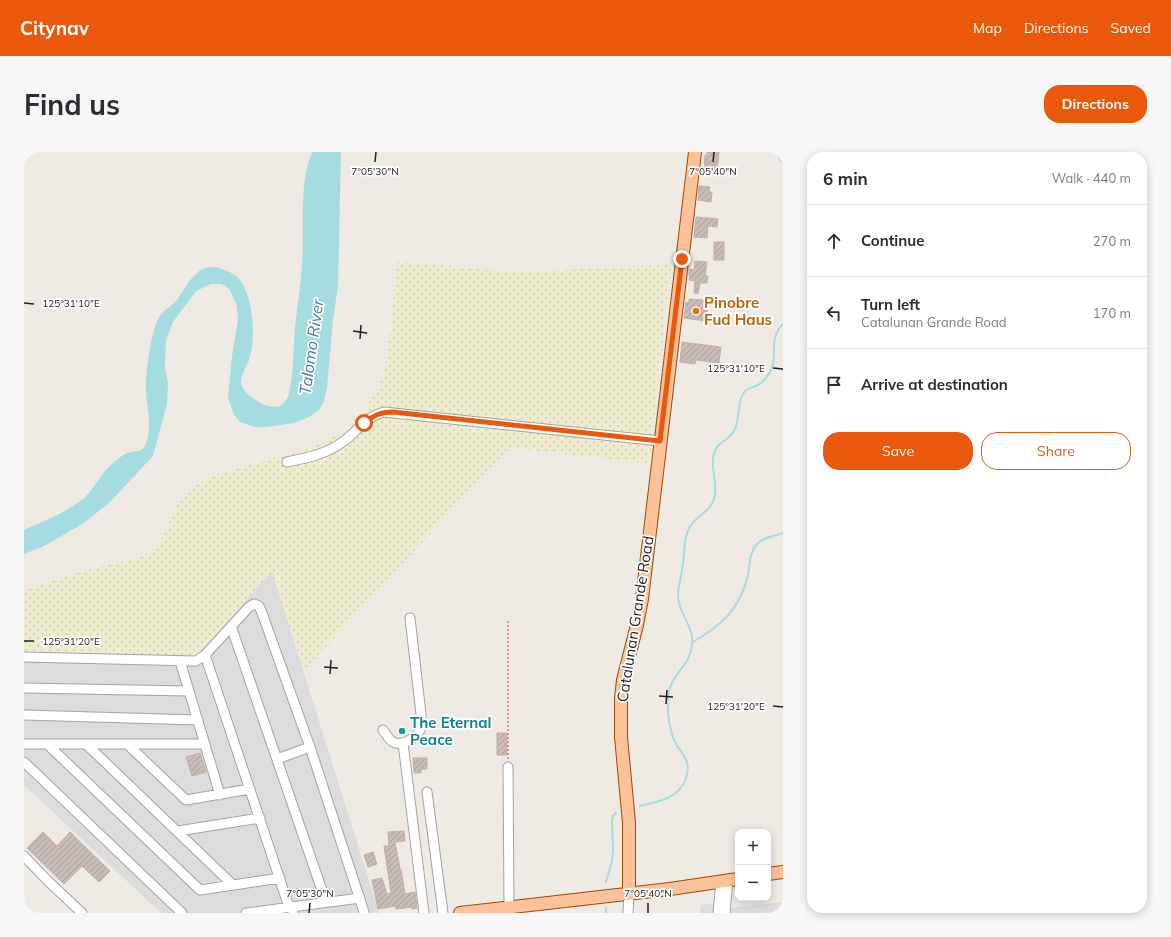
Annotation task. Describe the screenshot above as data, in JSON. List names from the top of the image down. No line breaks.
{"streets":{"main road":["Catalunan Grande Road"]},"water":["Talomo River"],"places":["Pinobre Fud Haus","The Eternal Peace"],"page":{"header":"Citynav","nav":["Map","Directions","Saved"],"buttons":["Directions",["Save","Share"]],"title":"Find us","heading":["6 min","Walk · 440 m"],"list":[["Continue","270 m"],["Turn left","Catalunan Grande Road","170 m"],"Arrive at destination"],"map_buttons":["+","−"]},"coordinates":["7°05'30\"N","7°05'40\"N","125°31'10\"E","125°31'20\"E"]}
